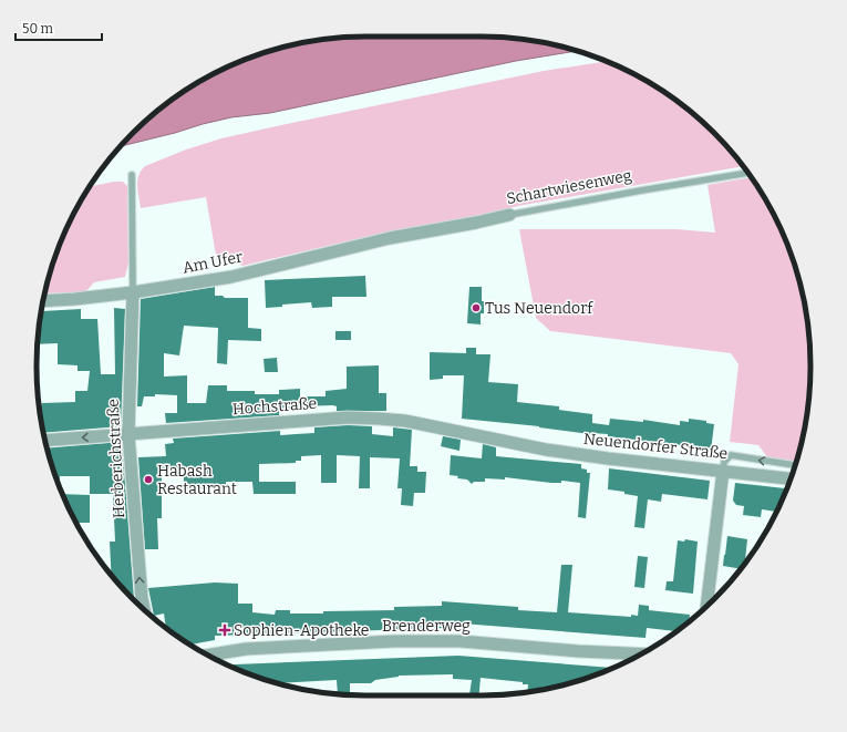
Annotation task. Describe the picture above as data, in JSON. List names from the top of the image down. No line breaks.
{"streets":{"street":["Schartwiesenweg","Am Ufer","Hochstraße","Neuendorfer Straße","Herberichstraße","Brenderweg"]},"crossings":[["Schartwiesenweg","Am Ufer"],["Am Ufer","Herberichstraße"],["Hochstraße","Neuendorfer Straße"],["Hochstraße","Herberichstraße"]],"one_way":["Herberichstraße"],"places":{"other":["Tus Neuendorf","Habash Restaurant"],"health":["Sophien-Apotheke"]},"scale_bar":"50 m"}
